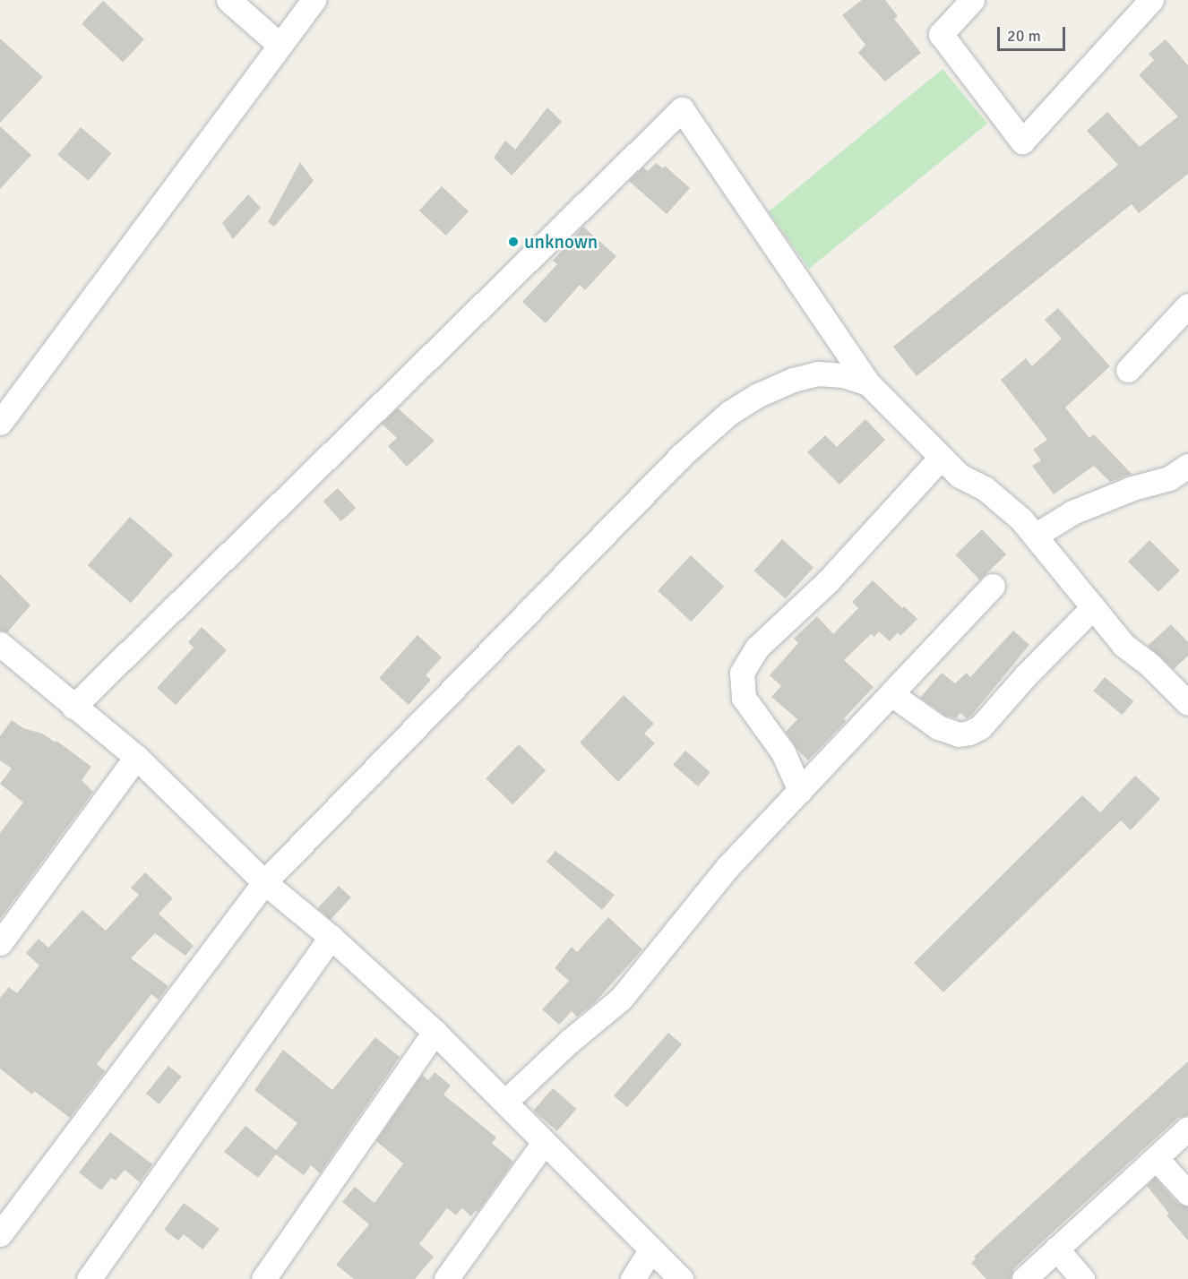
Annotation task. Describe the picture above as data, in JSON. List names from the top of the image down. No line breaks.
{"places":["unknown"],"scale_bar":"20 m"}
